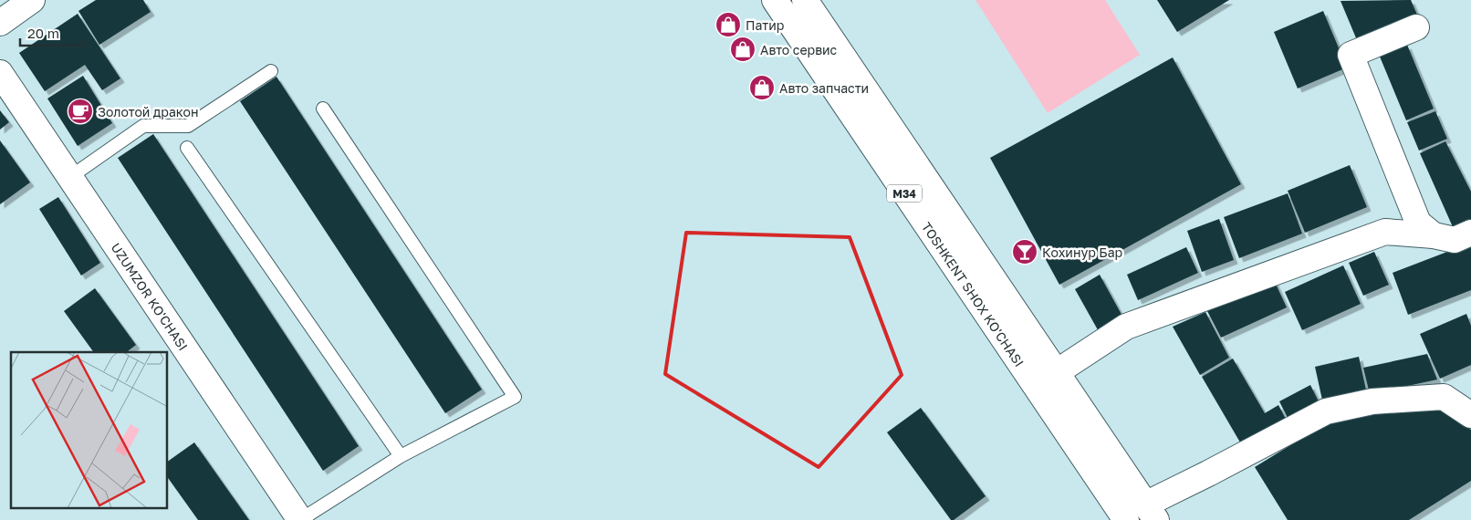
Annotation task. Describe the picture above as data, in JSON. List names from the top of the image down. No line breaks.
{"streets":{"street":["M34","TOSHKENT SHOX KO'CHASI","UZUMZOR KO'CHASI"]},"places":{"shop":["Патир","Авто сервис","Авто запчасти"],"cafe":["Золотой дракон"],"bar":["Кохинур Бар"]},"scale_bar":"20 m"}
